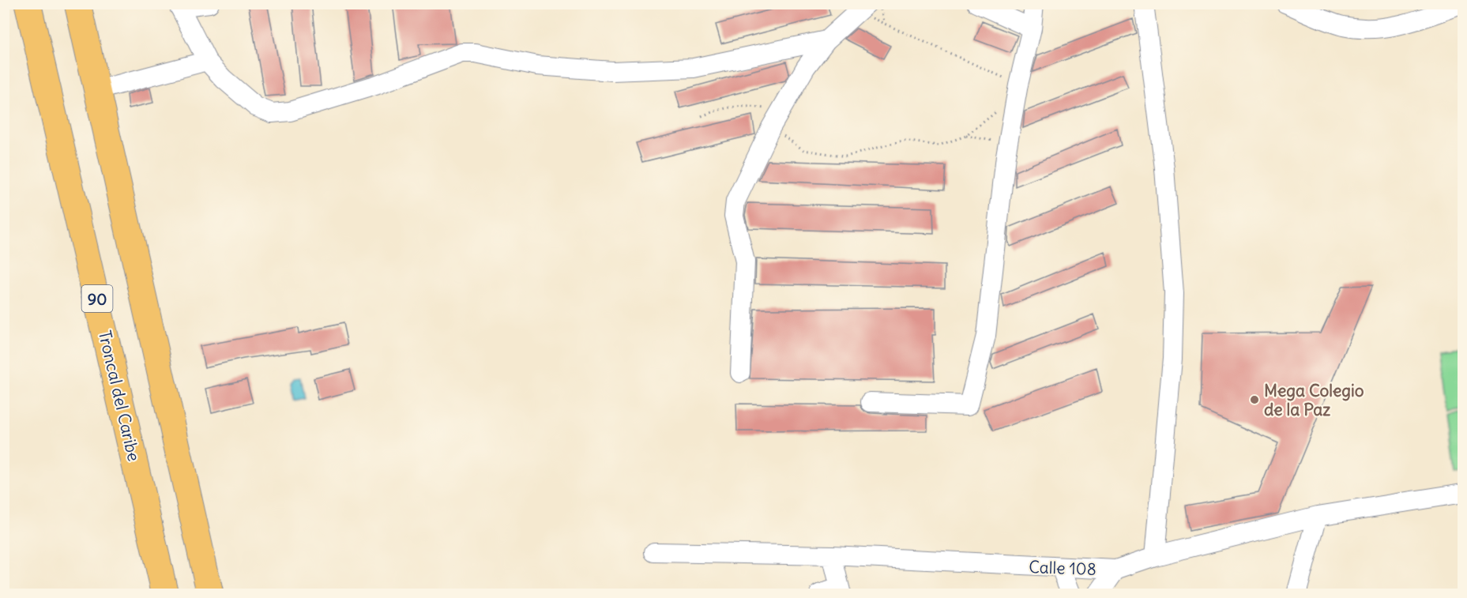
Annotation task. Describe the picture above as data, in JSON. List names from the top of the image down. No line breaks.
{"streets":{"highway":["90","Troncal del Caribe"],"street":["Calle 108"]},"places":["Mega Colegio de la Paz"]}
